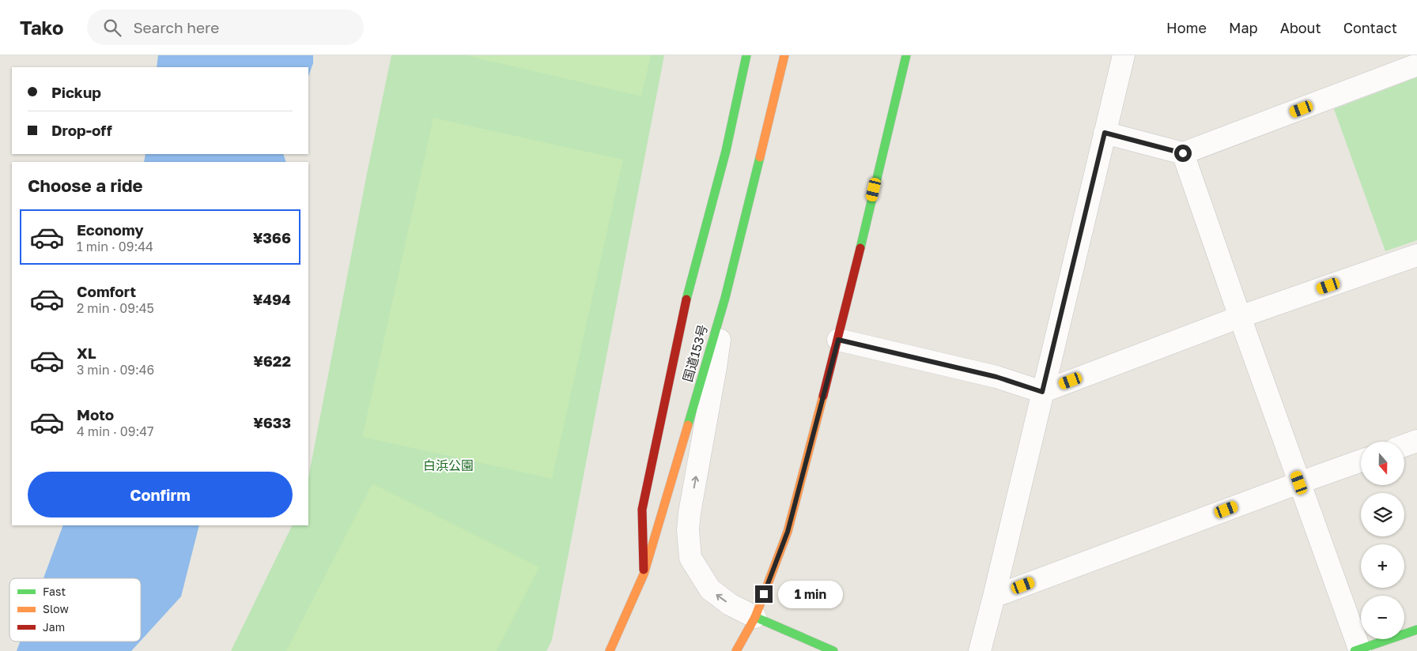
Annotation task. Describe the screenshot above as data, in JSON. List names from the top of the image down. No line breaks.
{"streets":{"main road":["国道153号"]},"parks":["白浜公園"],"legend":["Fast","Slow","Jam"],"north":"bottom","page":{"header":"Tako","search":"Search here","nav":["Home","Map","About","Contact"],"banner":["Pickup","Drop-off"],"heading":"Choose a ride","list":[{"name":"Economy","note":"1 min · 09:44","value":"¥366"},{"name":"Comfort","note":"2 min · 09:45","value":"¥494"},{"name":"XL","note":"3 min · 09:46","value":"¥622"},{"name":"Moto","note":"4 min · 09:47","value":"¥633"}],"map_buttons":["+","−"],"buttons":"Confirm","bubble":"1 min"}}
